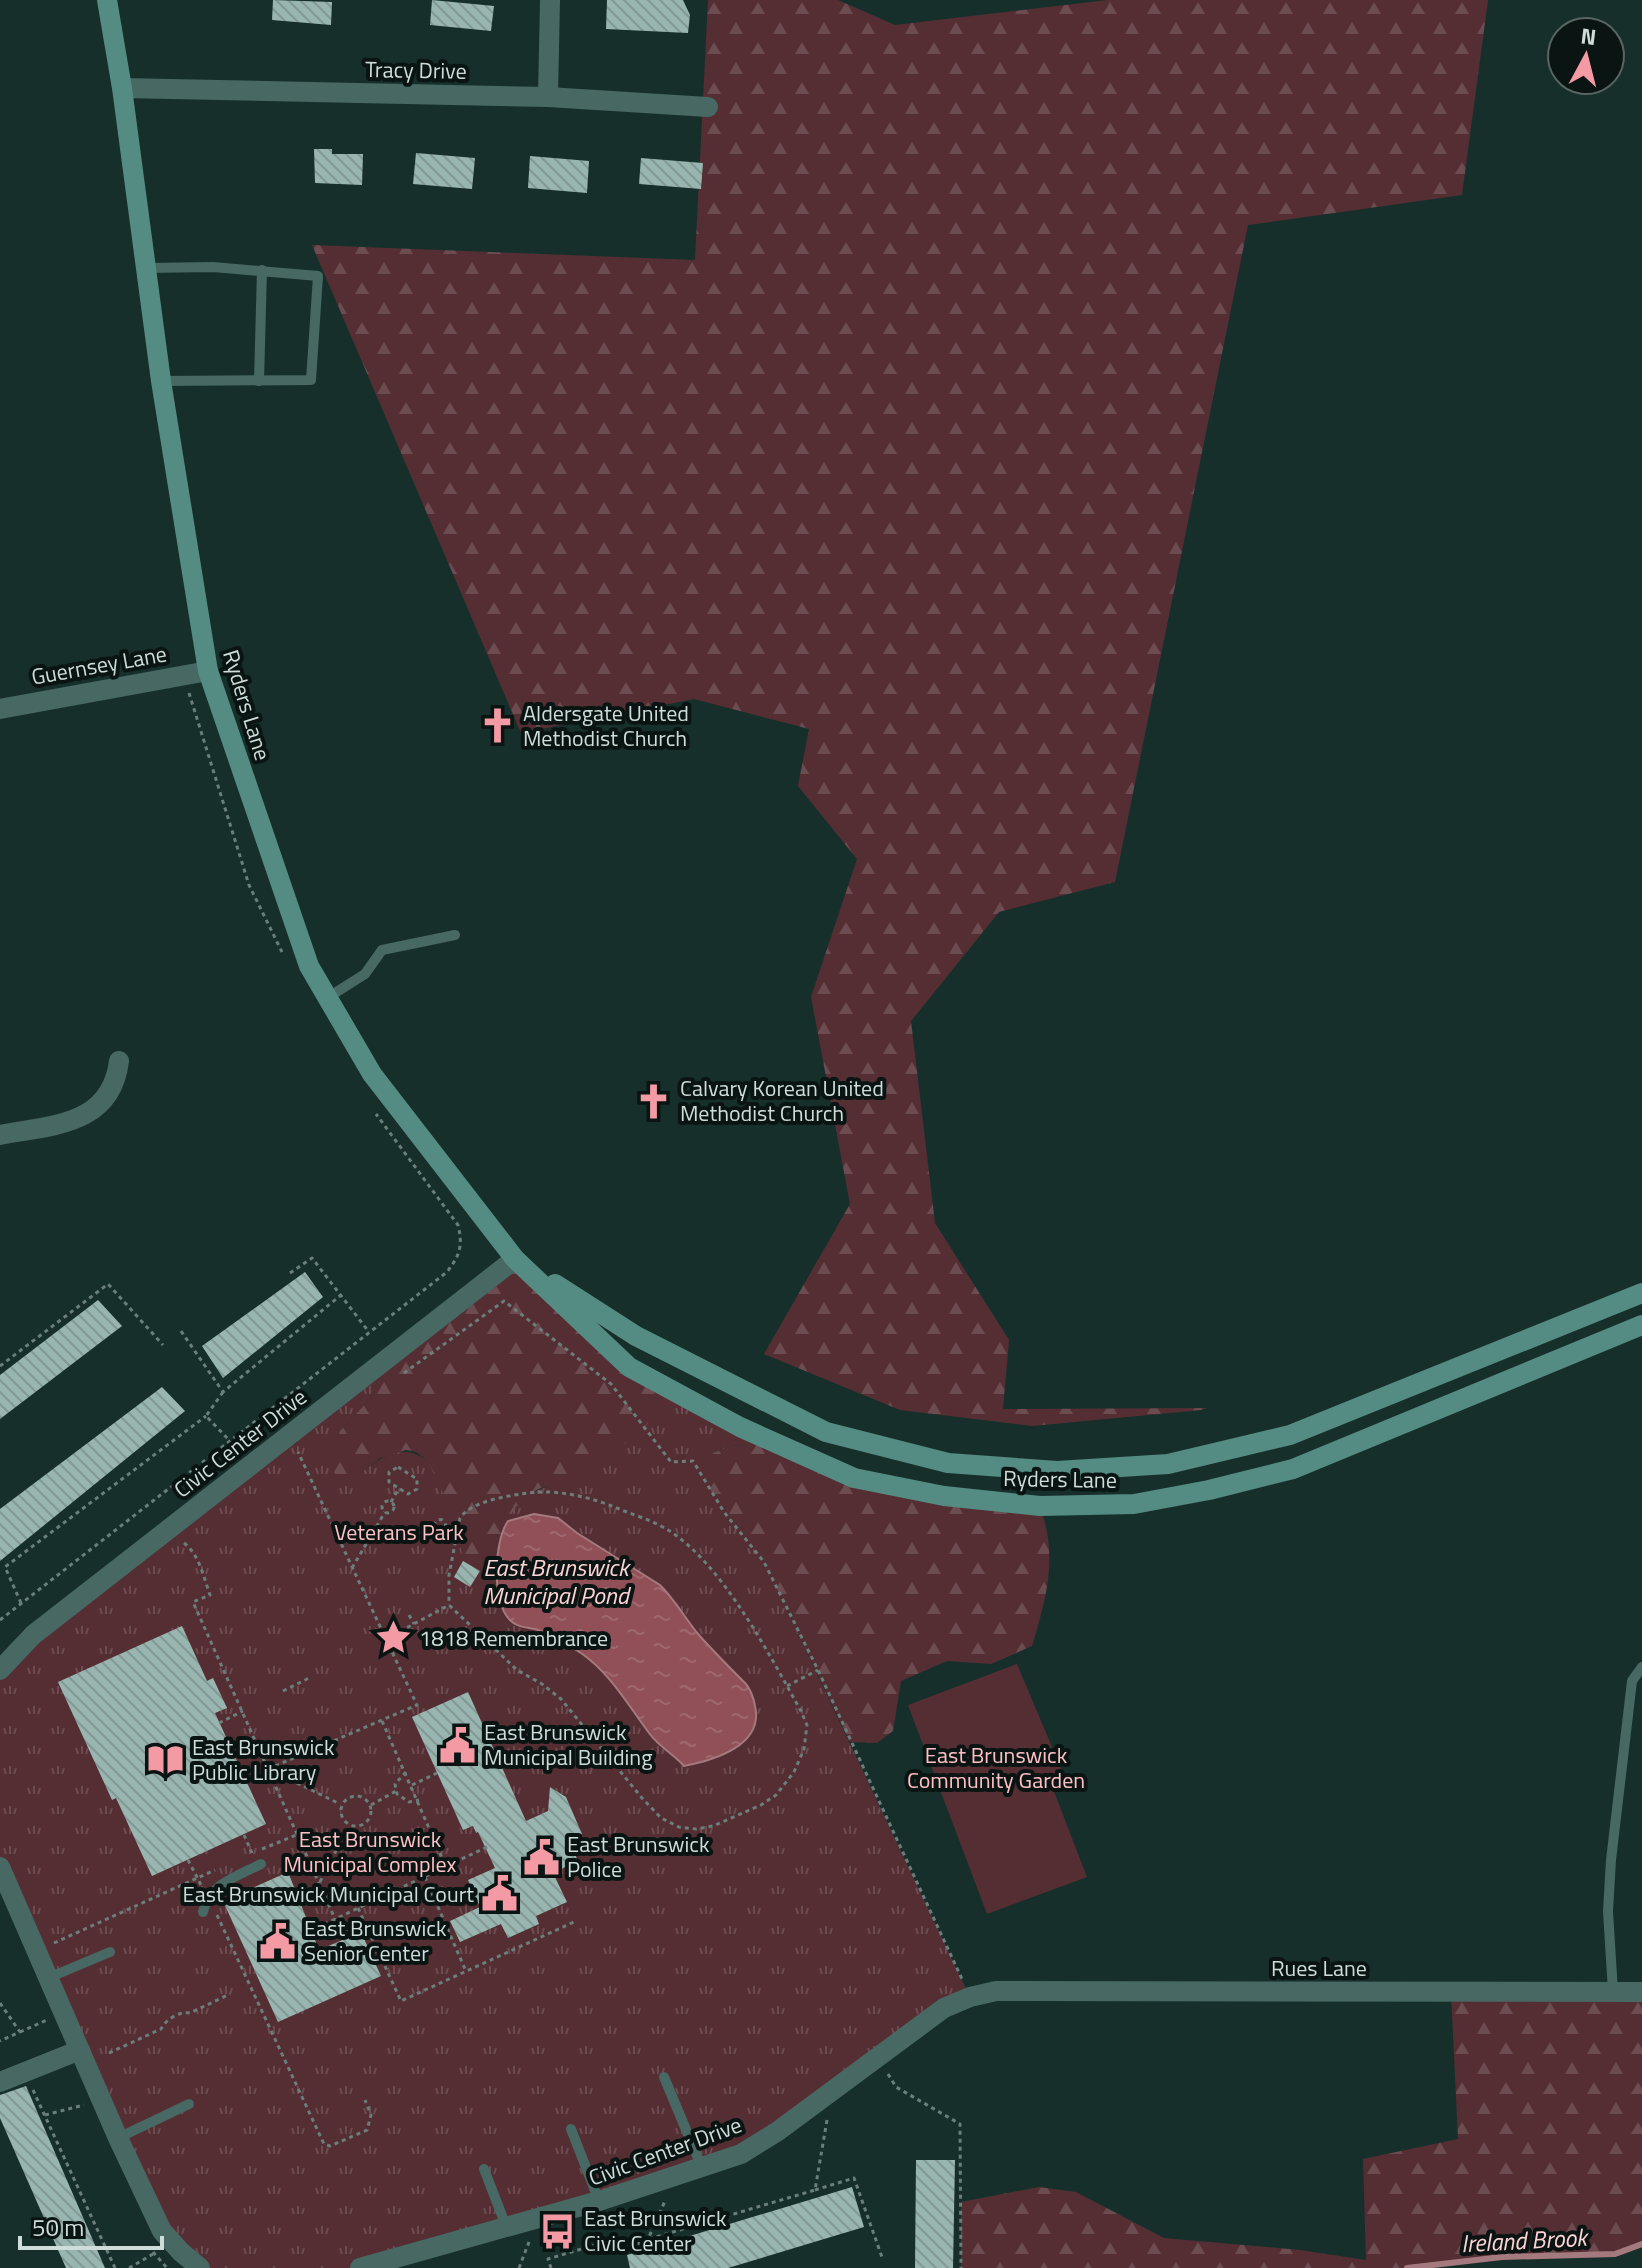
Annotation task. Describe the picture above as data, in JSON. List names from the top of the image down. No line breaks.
{"streets":{"main road":["Ryders Lane"],"street":["Tracy Drive","Guernsey Lane","Civic Center Drive","Rues Lane"]},"crossings":[["Tracy Drive","Ryders Lane"],["Guernsey Lane","Ryders Lane"],["Ryders Lane","Civic Center Drive"],["Civic Center Drive","Rues Lane"]],"water":["East Brunswick Municipal Pond","Ireland Brook"],"parks":["Veterans Park","East Brunswick Community Garden","East Brunswick Municipal Complex"],"places":{"church":["Aldersgate United Methodist Church","Calvary Korean United Methodist Church"],"place":["1818 Remembrance"],"public building":["East Brunswick Municipal Building","East Brunswick Police","East Brunswick Municipal Court","East Brunswick Senior Center"],"library":["East Brunswick Public Library"],"bus stop":["East Brunswick Civic Center"]},"scale_bar":"50 m","north":"top"}
